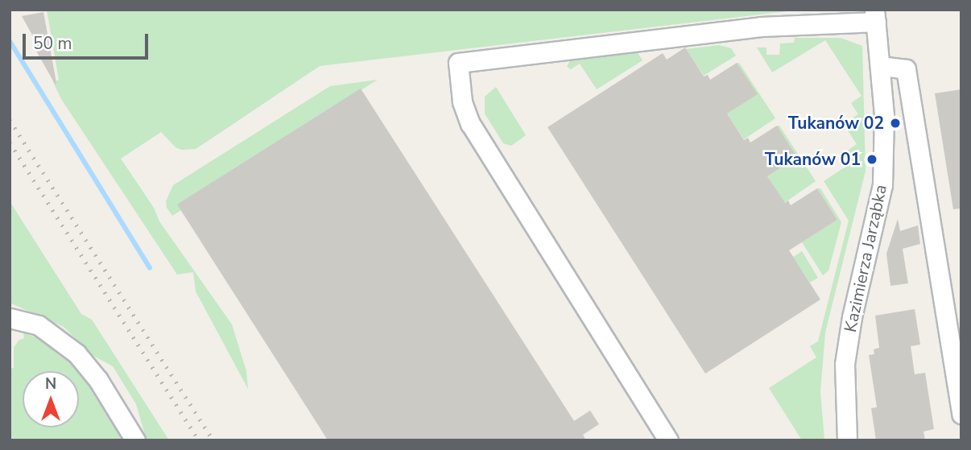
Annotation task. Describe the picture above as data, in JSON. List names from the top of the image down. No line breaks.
{"streets":{"street":["Kazimierza Jarząbka"]},"places":["Tukanów 02","Tukanów 01"],"scale_bar":"50 m","north":"top"}
